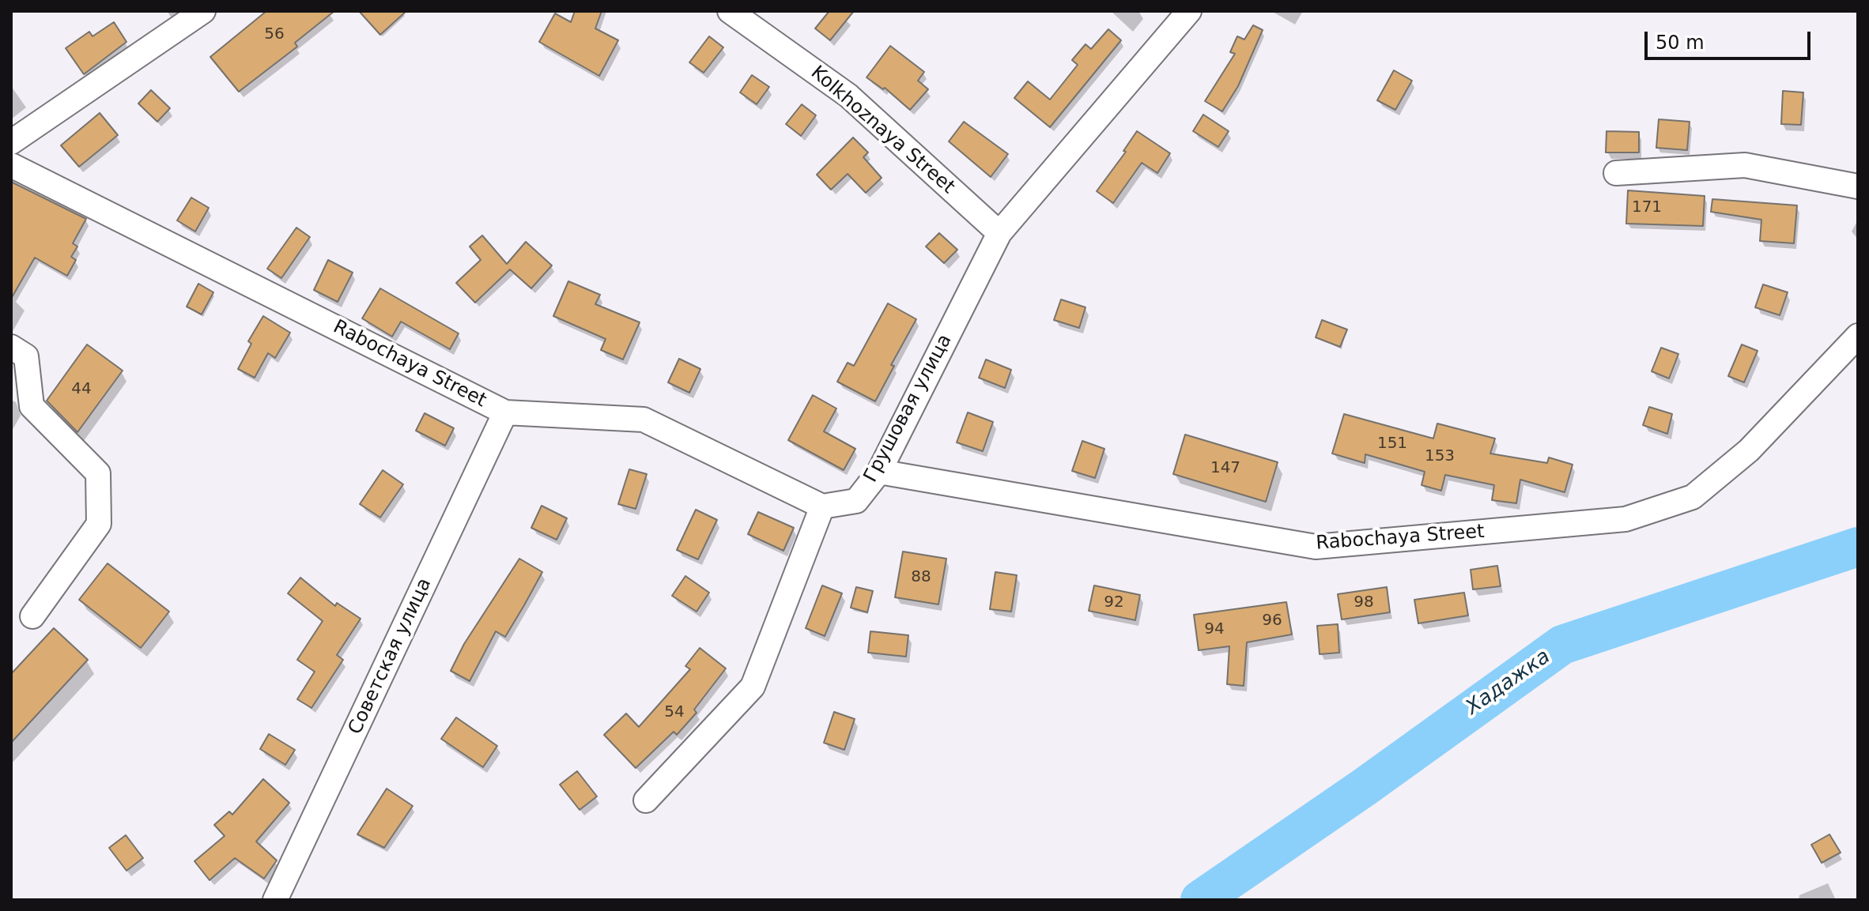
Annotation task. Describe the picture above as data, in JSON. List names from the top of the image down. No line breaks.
{"streets":{"street":["Kolkhoznaya Street","Rabochaya Street","Грушовая улица","Советская улица"]},"crossings":[["Kolkhoznaya Street","Грушовая улица"],["Rabochaya Street","Грушовая улица"],["Rabochaya Street","Советская улица"]],"water":["Хадажка"],"house_numbers":["56","171","44","151","153","147","88","92","98","96","94","54"],"scale_bar":"50 m"}
